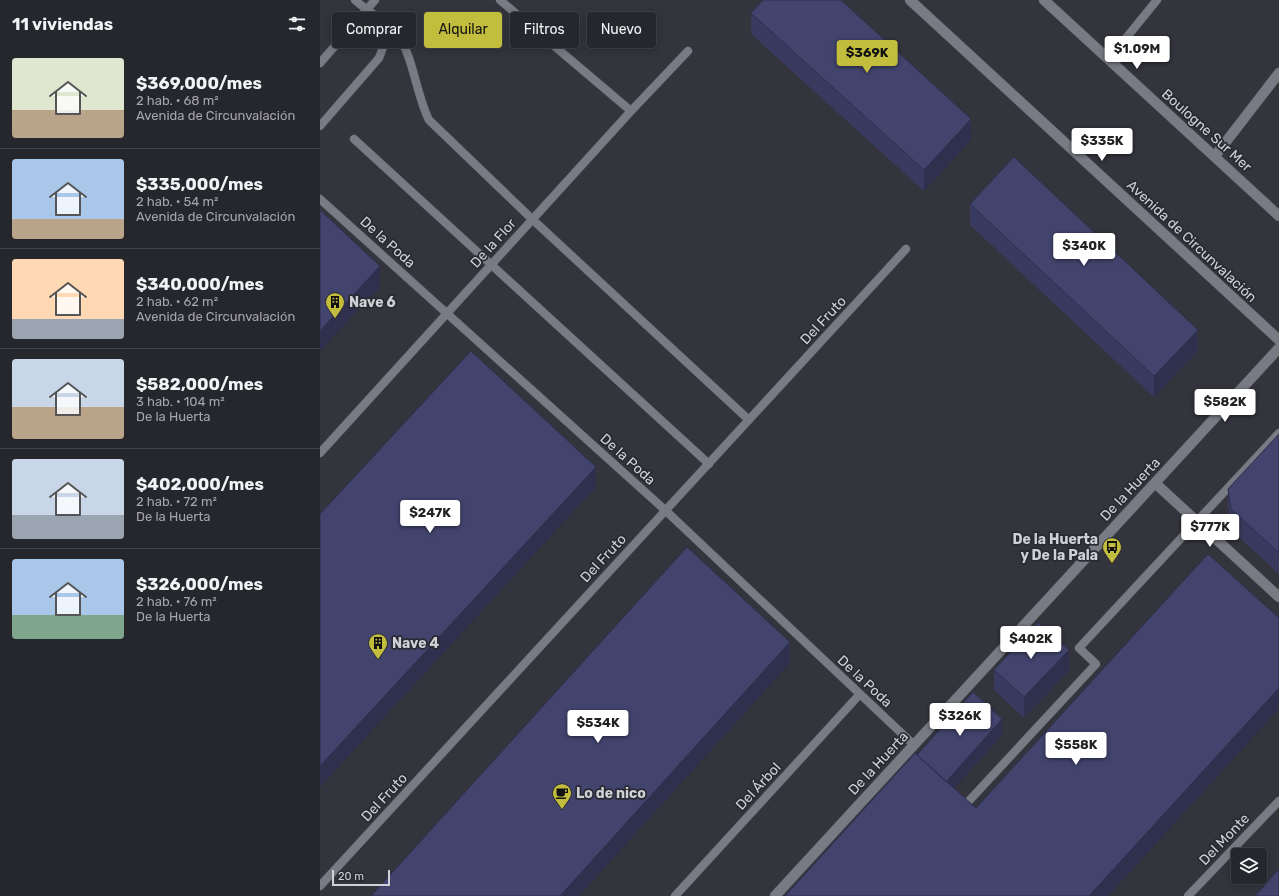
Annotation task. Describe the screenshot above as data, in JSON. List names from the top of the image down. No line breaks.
{"streets":{"street":["Boulogne Sur Mer","Avenida de Circunvalación","De la Huerta"],"lane":["De la Poda","De la Flor","Del Fruto","Del Árbol","Del Monte"]},"crossings":[["De la Poda","De la Flor"],["De la Poda","Del Fruto"],["De la Poda","De la Huerta"],["De la Poda","Del Árbol"]],"places":{"building":["Nave 6","Nave 4"],"bus stop":["De la Huerta y De la Pala"],"cafe":["Lo de nico"]},"scale_bar":"20 m","page":{"heading":"11 viviendas","chip":["Comprar","Alquilar","Filtros","Nuevo"],"price":["$1.09M","$369K","$335K","$340K","$582K","$247K","$777K","$402K","$326K","$534K","$558K"],"list":[{"name":"$369,000/mes","note":"2 hab. · 68 m² · Avenida de Circunvalación"},{"name":"$335,000/mes","note":"2 hab. · 54 m² · Avenida de Circunvalación"},{"name":"$340,000/mes","note":"2 hab. · 62 m² · Avenida de Circunvalación"},{"name":"$582,000/mes","note":"3 hab. · 104 m² · De la Huerta"},{"name":"$402,000/mes","note":"2 hab. · 72 m² · De la Huerta"},{"name":"$326,000/mes","note":"2 hab. · 76 m² · De la Huerta"}],"scale":"20 m"}}
